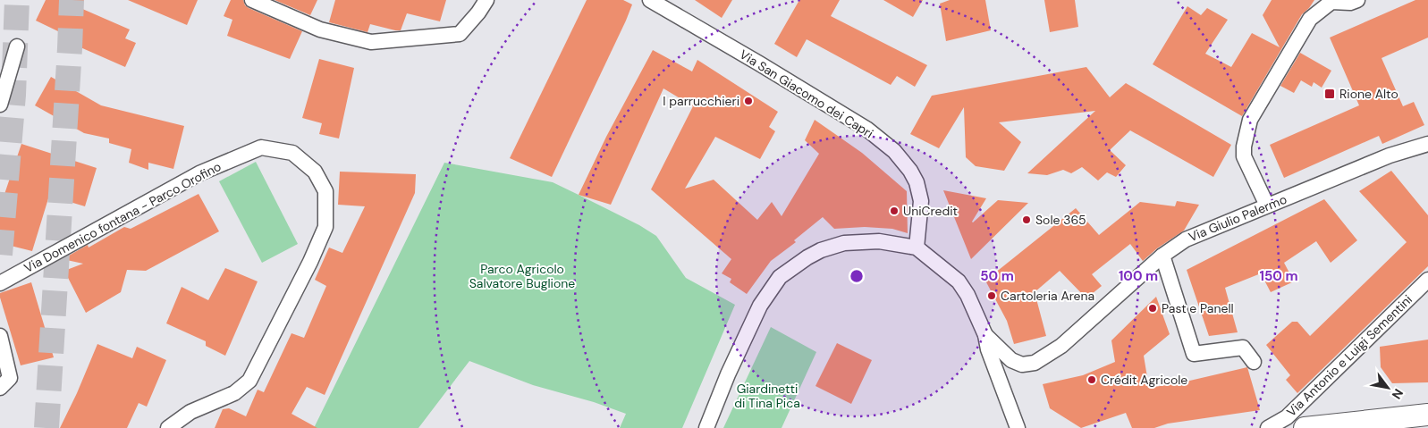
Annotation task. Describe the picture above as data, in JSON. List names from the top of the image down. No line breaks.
{"streets":{"street":["Via San Giacomo dei Capri","Via Domenico fontana - Parco Orofino","Via Giulio Palermo","Via Antonio e Luigi Sementini"]},"parks":["Parco Agricolo Salvatore Buglione","Giardinetti di Tina Pica"],"places":{"transit":["Rione Alto"],"other":["I parrucchieri","UniCredit","Sole 365","Cartoleria Arena","Past e Panell","Crédit Agricole"]},"north":"bottom right","rings":["50 m","100 m","150 m"]}
